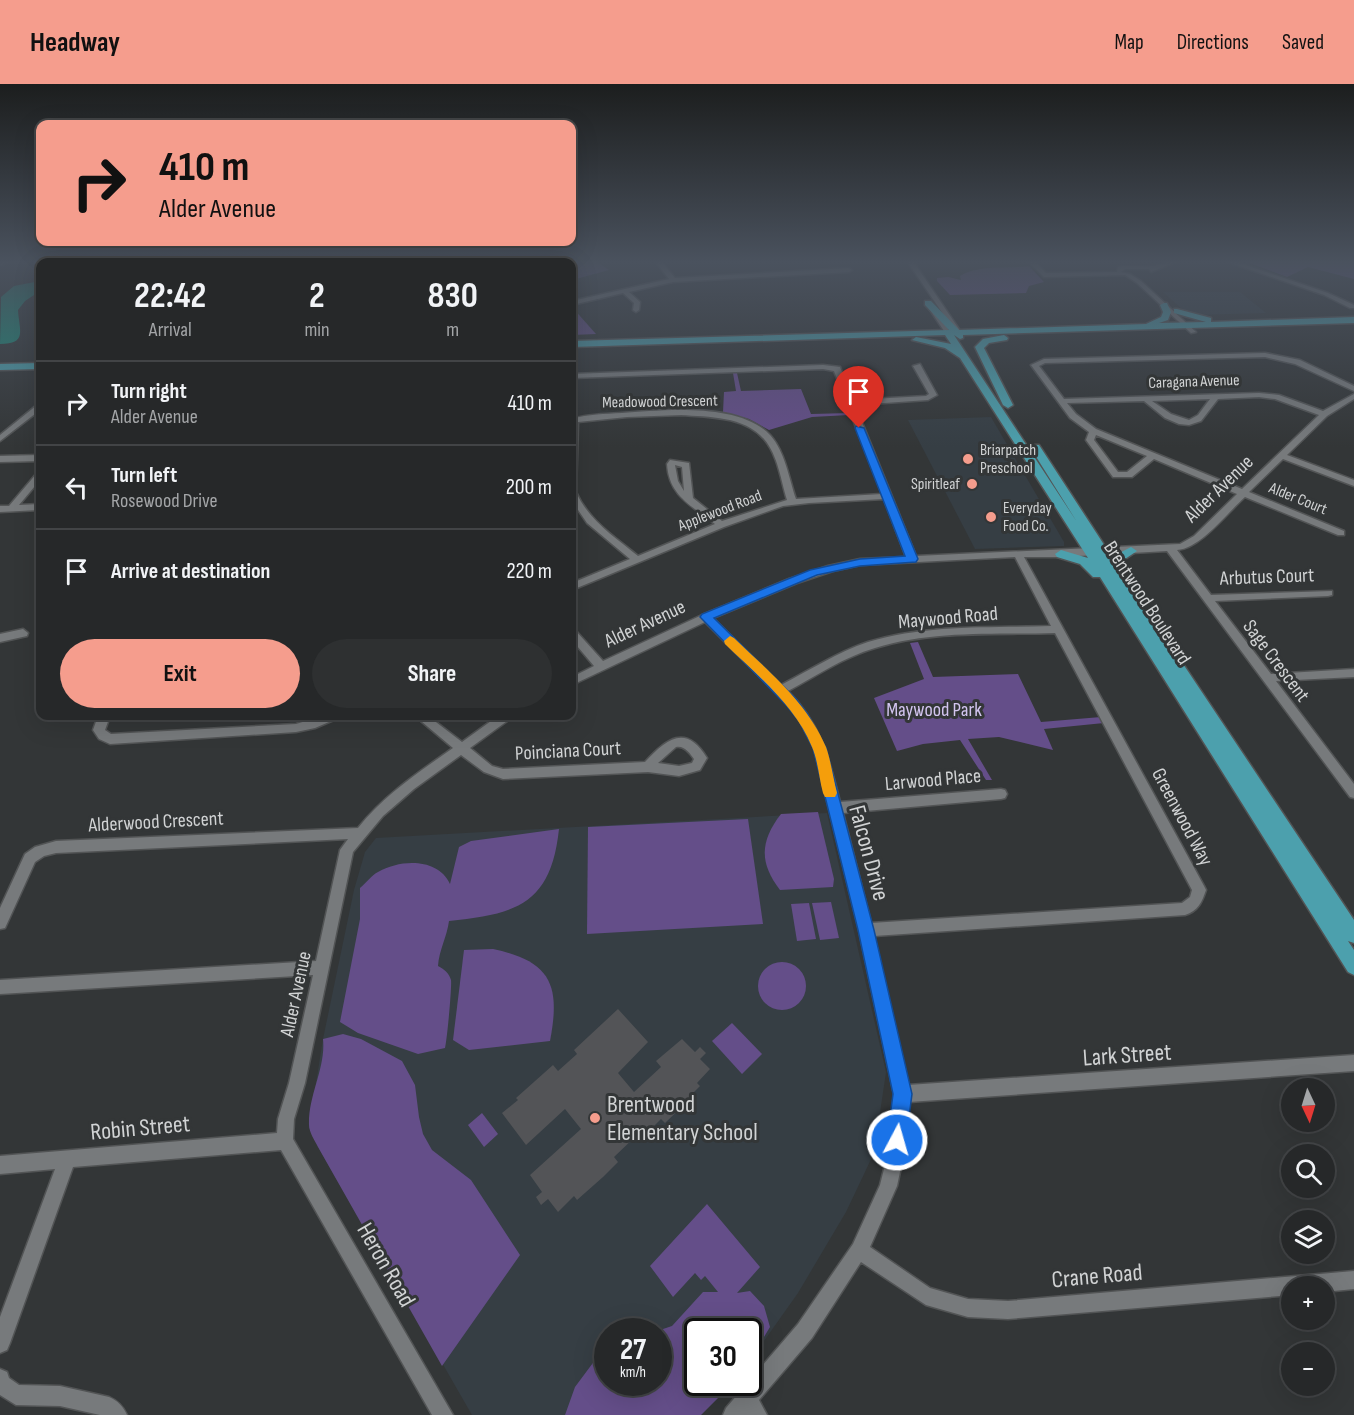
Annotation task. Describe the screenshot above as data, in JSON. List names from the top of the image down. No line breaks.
{"streets":{"main road":["Brentwood Boulevard"],"street":["Caragana Avenue","Meadowood Crescent","Alder Avenue","Alder Court","Applewood Road","Arbutus Court","Maywood Road","Sage Crescent","Poinciana Court","Larwood Place","Greenwood Way","Alderwood Crescent","Falcon Drive","Lark Street","Robin Street","Heron Road","Crane Road"]},"crossings":[["Caragana Avenue","Alder Avenue"],["Caragana Avenue","Alder Court"],["Meadowood Crescent","Applewood Road"],["Alder Avenue","Alder Court"],["Alder Avenue","Brentwood Boulevard"],["Alder Avenue","Sage Crescent"],["Alder Avenue","Poinciana Court"],["Alder Avenue","Greenwood Way"],["Alder Avenue","Alderwood Crescent"],["Alder Avenue","Falcon Drive"],["Alder Avenue","Robin Street"],["Alder Avenue","Heron Road"],["Arbutus Court","Sage Crescent"],["Maywood Road","Greenwood Way"],["Maywood Road","Falcon Drive"],["Larwood Place","Falcon Drive"],["Greenwood Way","Falcon Drive"],["Falcon Drive","Lark Street"],["Falcon Drive","Crane Road"],["Robin Street","Heron Road"]],"parks":["Maywood Park"],"places":["Briarpatch Preschool","Spiritleaf","Everyday Food Co.","Brentwood Elementary School"],"north":"bottom","page":{"header":"Headway","nav":["Map","Directions","Saved"],"turn":["410 m","Alder Avenue"],"eta":["22:42","Arrival","2","min","830","m"],"list":[{"name":"Turn right","note":"Alder Avenue","value":"410 m"},{"name":"Turn left","note":"Rosewood Drive","value":"200 m"},{"name":"Arrive at destination","value":"220 m"}],"buttons":["Exit","Share"],"map_buttons":["+","−"],"speed":"27 km/h","limit":"30"}}
